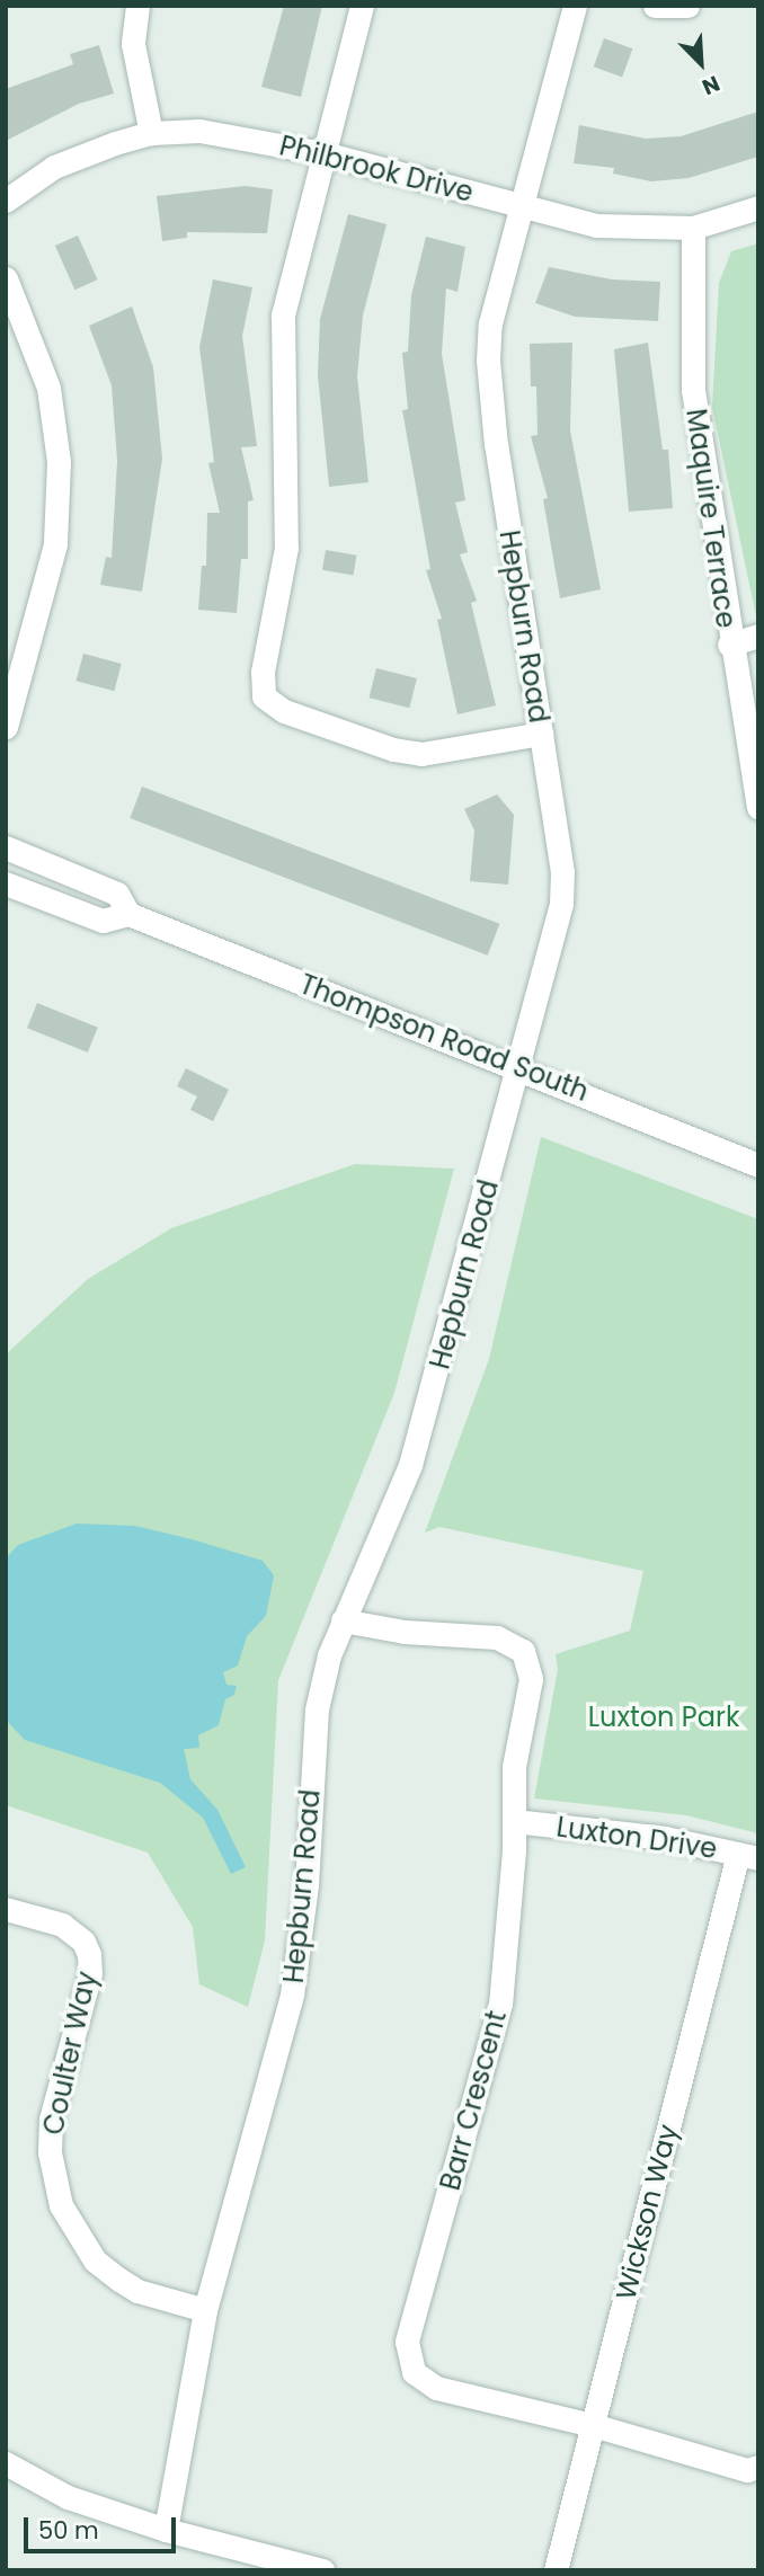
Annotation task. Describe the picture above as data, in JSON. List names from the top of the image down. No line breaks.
{"streets":{"street":["Philbrook Drive","Maquire Terrace","Hepburn Road","Thompson Road South","Luxton Drive","Coulter Way","Barr Crescent","Wickson Way"]},"crossings":[["Philbrook Drive","Maquire Terrace"],["Philbrook Drive","Hepburn Road"],["Hepburn Road","Thompson Road South"],["Hepburn Road","Coulter Way"],["Hepburn Road","Barr Crescent"],["Luxton Drive","Barr Crescent"],["Luxton Drive","Wickson Way"],["Barr Crescent","Wickson Way"]],"parks":["Luxton Park"],"scale_bar":"50 m","north":"bottom right"}
